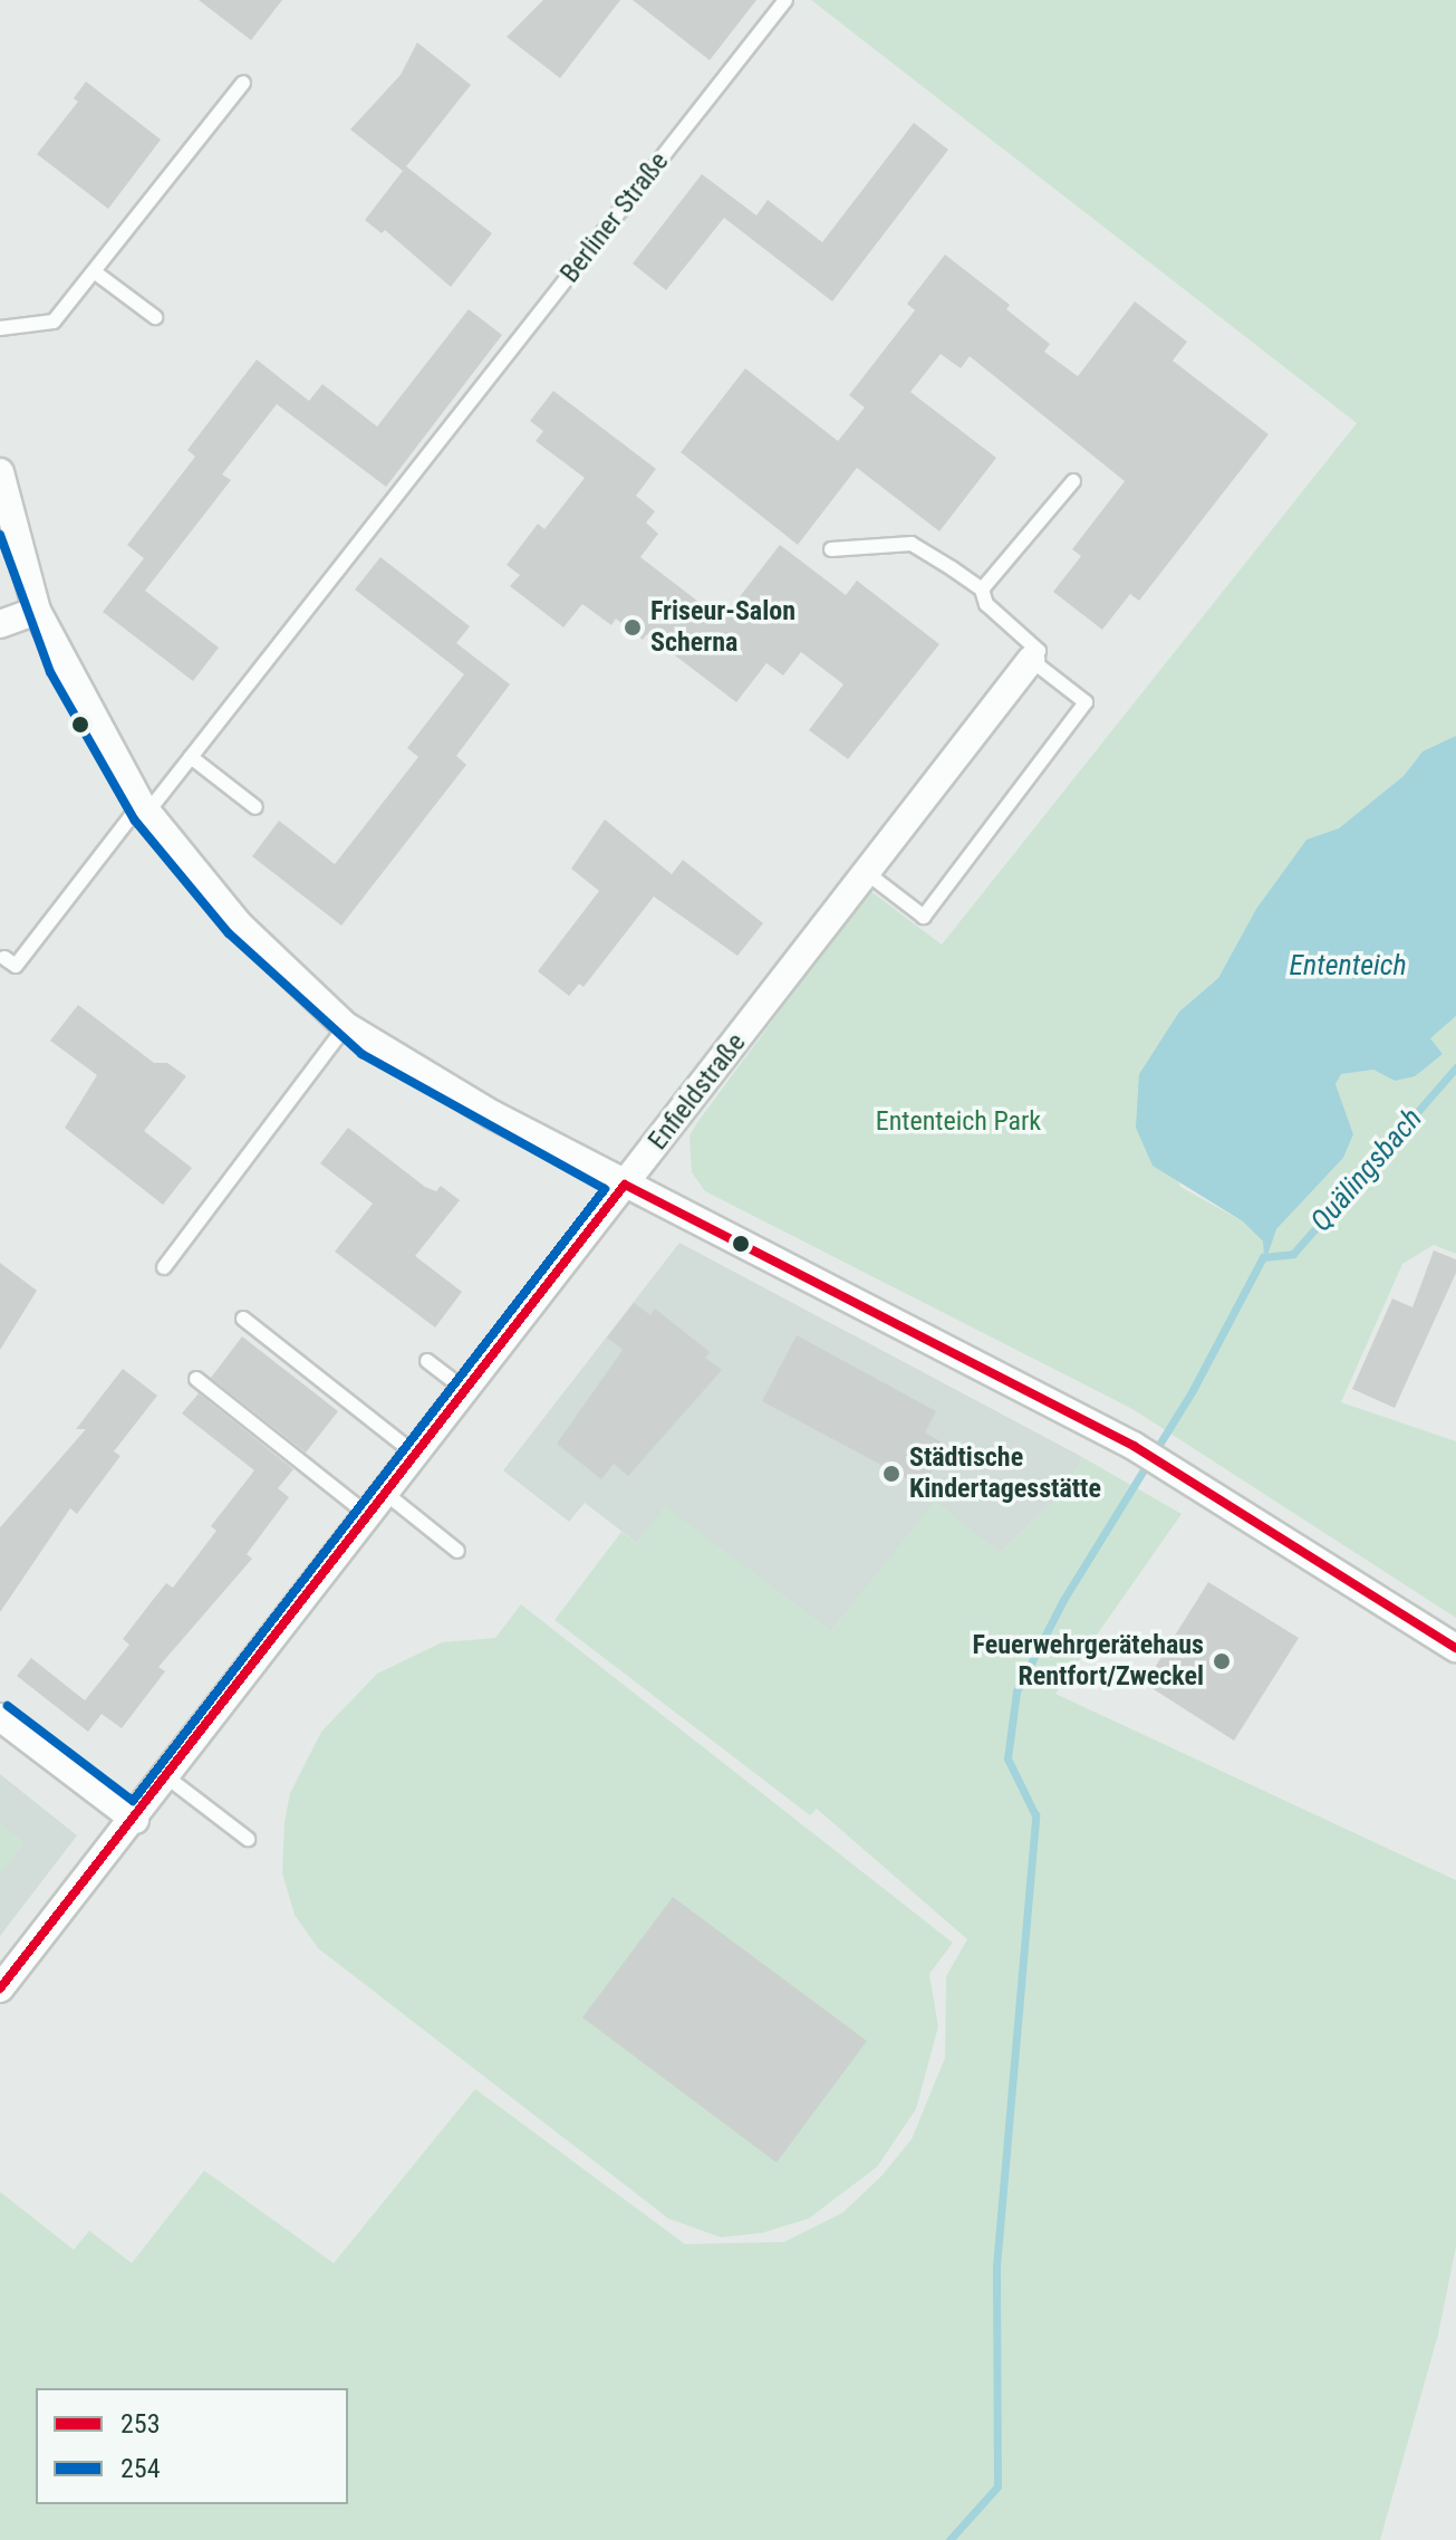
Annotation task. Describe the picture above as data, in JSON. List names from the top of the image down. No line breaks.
{"streets":{"street":["Enfieldstraße"],"lane":["Berliner Straße"]},"water":["Ententeich","Quälingsbach"],"parks":["Ententeich Park"],"places":["Friseur-Salon Scherna","Städtische Kindertagesstätte","Feuerwehrgerätehaus Rentfort/Zweckel"],"lines":["transit line 254","transit line 253"],"legend":["253","254"]}
